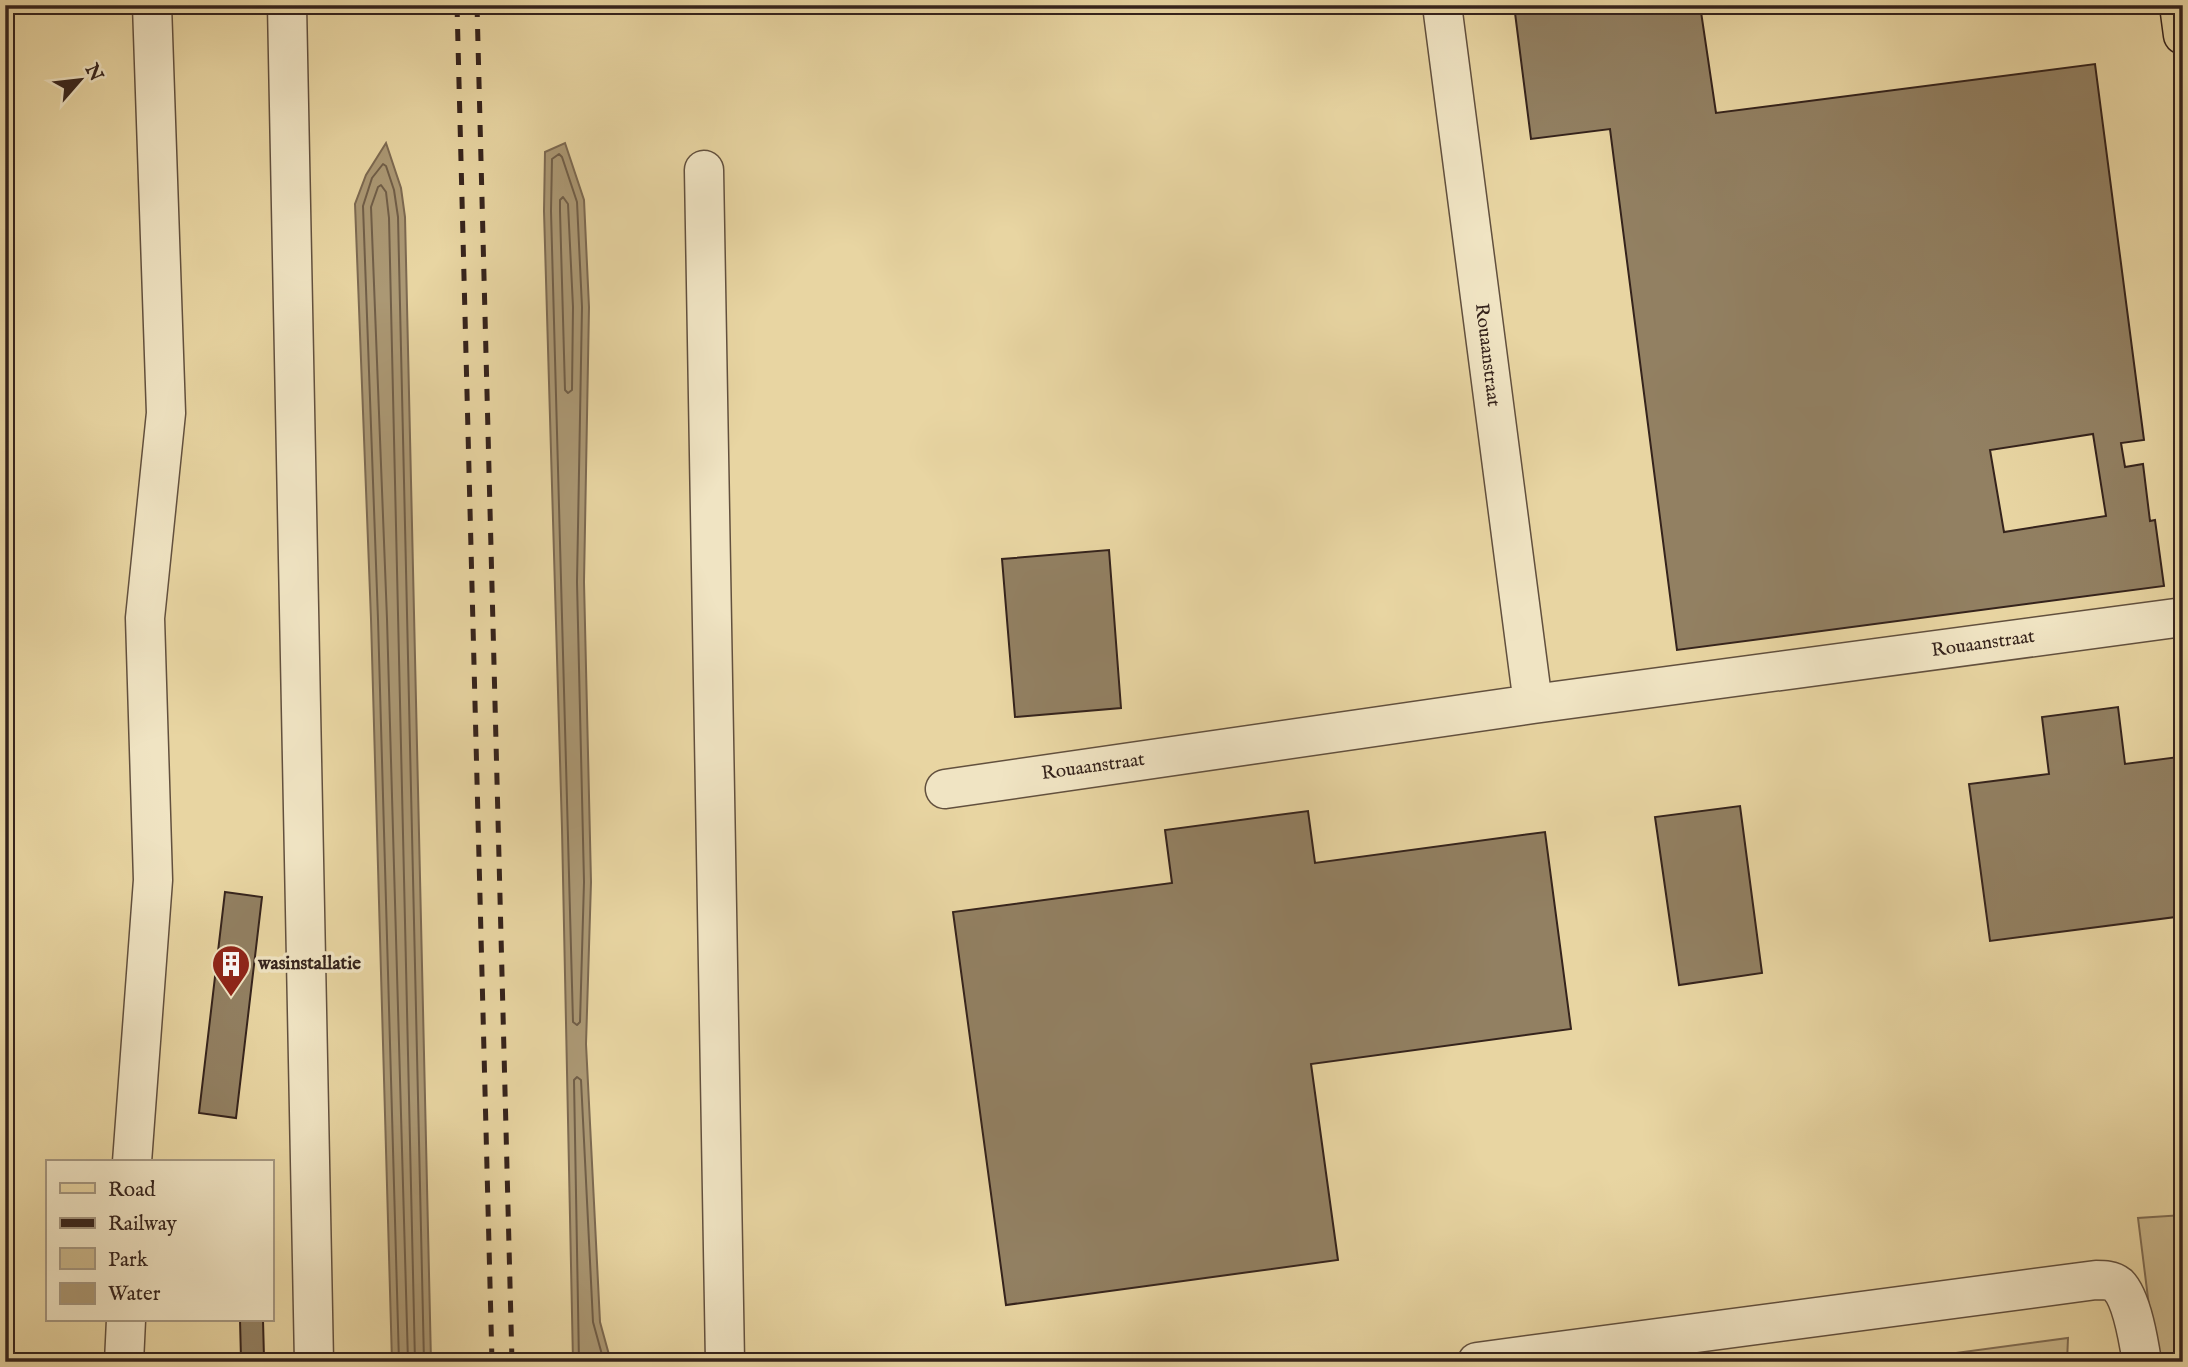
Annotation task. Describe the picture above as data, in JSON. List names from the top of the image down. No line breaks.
{"streets":{"street":["Rouaanstraat"]},"places":{"building":["wasinstallatie"]},"legend":["Road","Railway","Park","Water"],"north":"top right"}
